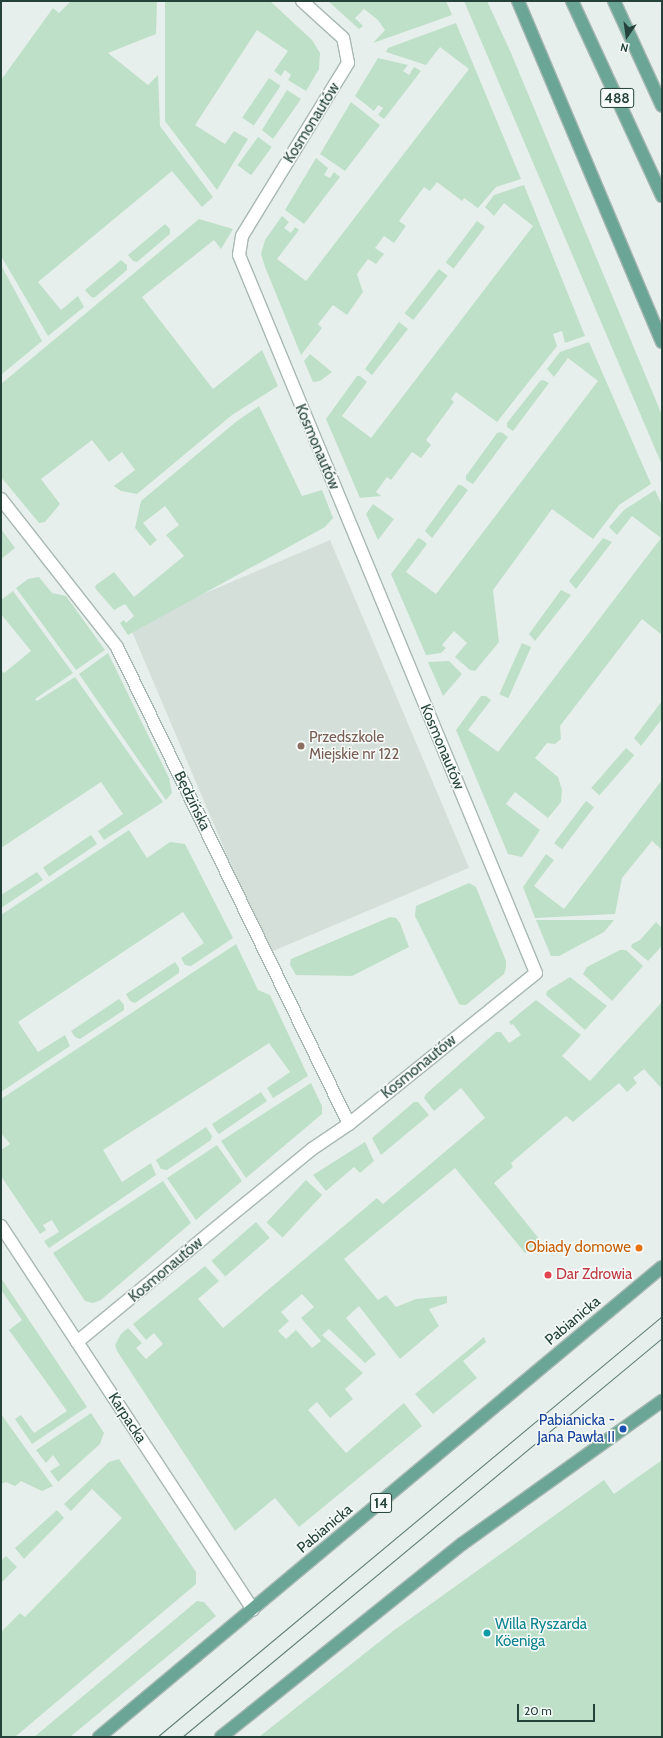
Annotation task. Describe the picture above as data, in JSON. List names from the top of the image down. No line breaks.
{"streets":{"main road":["488","Pabianicka","14"],"street":["Kosmonautów","Będzińska","Karpacka"]},"crossings":[["Kosmonautów","Będzińska"],["Kosmonautów","Karpacka"],["Pabianicka","Karpacka"]],"places":["Przedszkole Miejskie nr 122","Obiady domowe","Dar Zdrowia","Pabianicka - Jana Pawła II","Willa Ryszarda Köeniga"],"scale_bar":"20 m","north":"bottom"}
